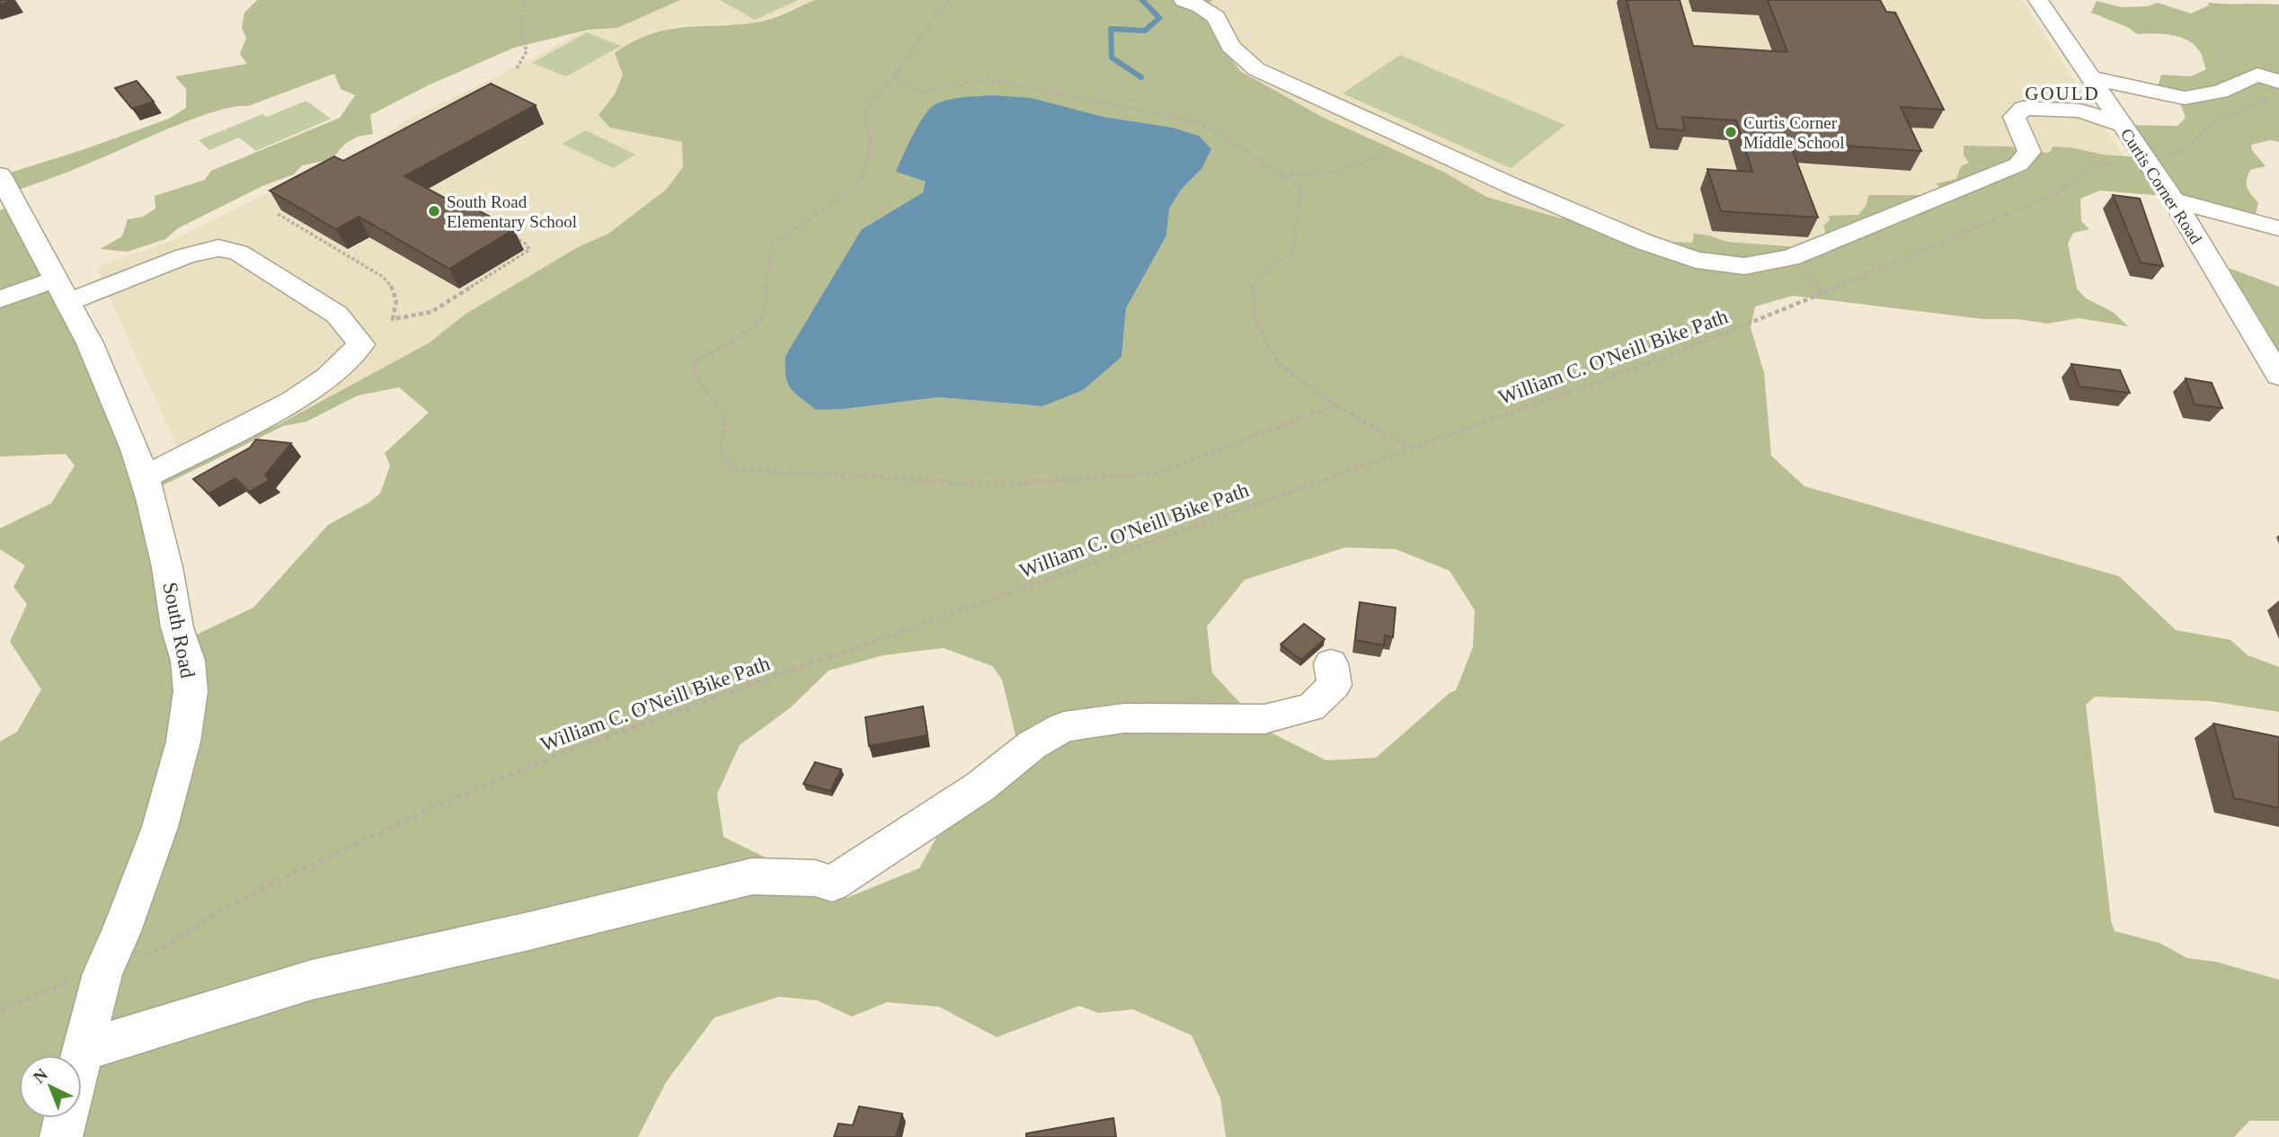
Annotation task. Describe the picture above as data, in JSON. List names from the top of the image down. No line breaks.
{"streets":{"street":["Curtis Corner Road","South Road"],"path":["William C. O'Neill Bike Path"]},"crossings":[["Curtis Corner Road","William C. O'Neill Bike Path"],["William C. O'Neill Bike Path","South Road"]],"districts":["GOULD"],"places":["Curtis Corner Middle School","South Road Elementary School"],"north":"top left"}
